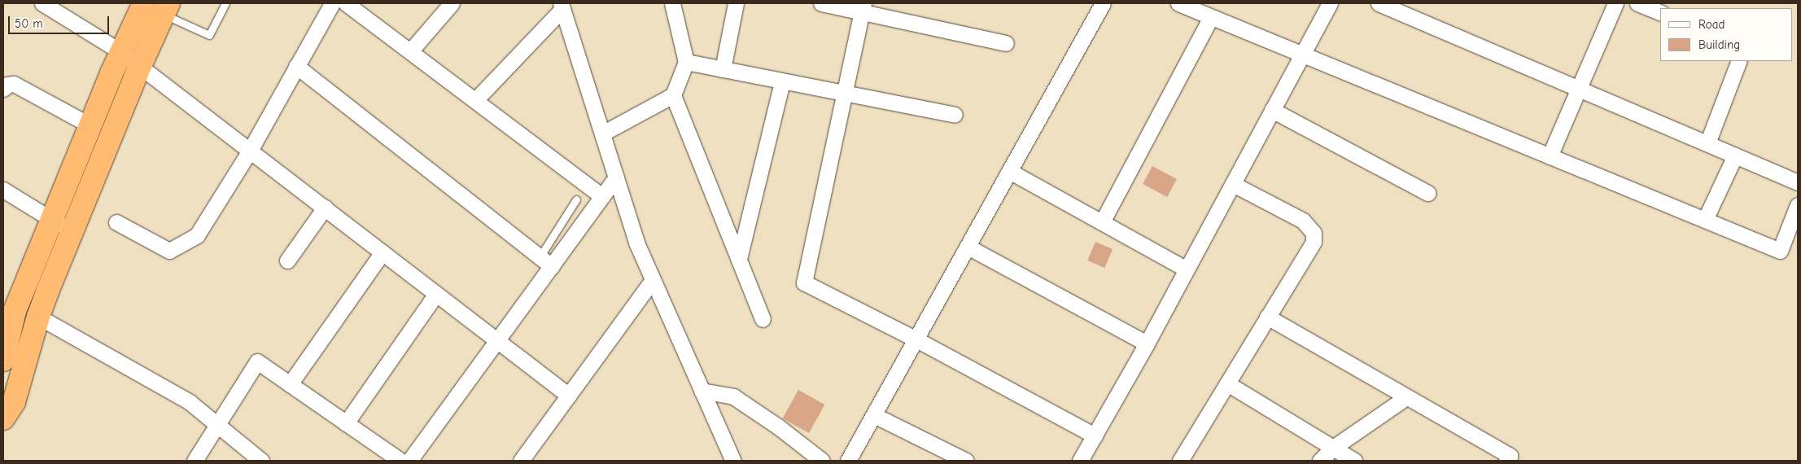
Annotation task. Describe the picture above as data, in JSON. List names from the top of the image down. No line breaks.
{"legend":["Road","Building"],"scale_bar":"50 m"}
